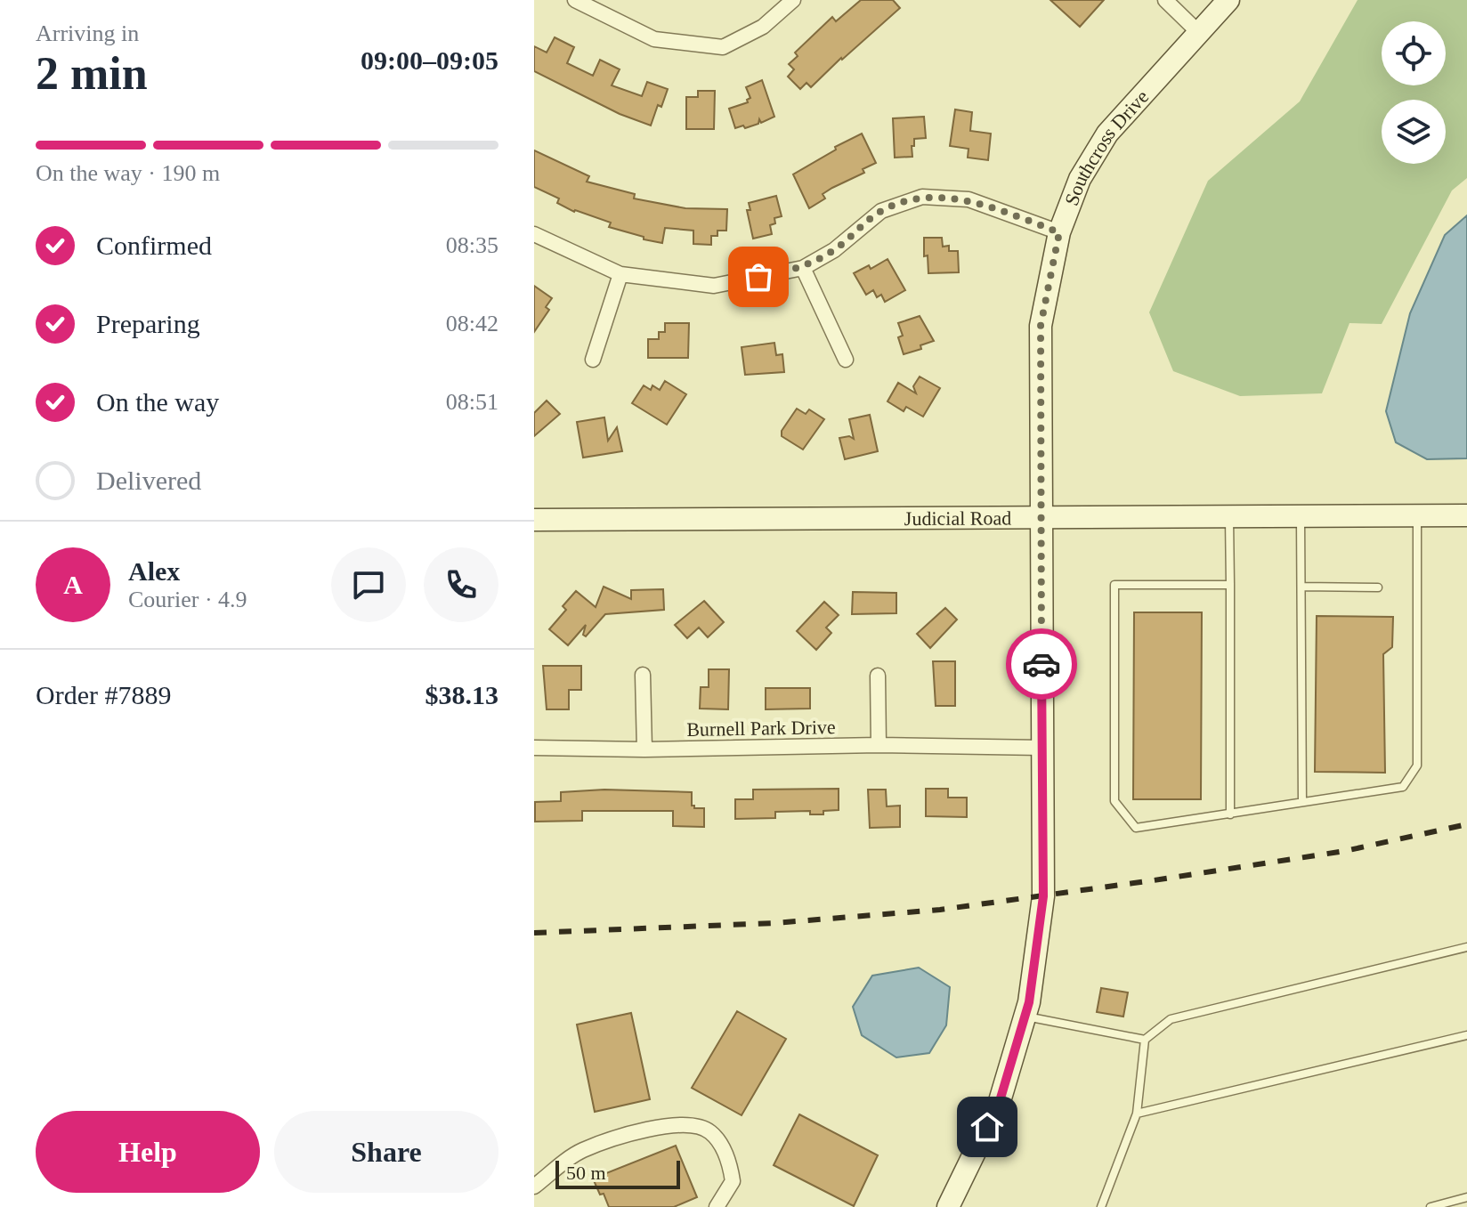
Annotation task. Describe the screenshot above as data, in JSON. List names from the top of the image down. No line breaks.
{"streets":{"street":["Southcross Drive","Judicial Road","Burnell Park Drive"]},"crossings":[["Southcross Drive","Judicial Road"],["Southcross Drive","Burnell Park Drive"]],"scale_bar":"50 m","page":{"heading":["2 min","Arriving in","09:00–09:05"],"panel":["Alex","Courier · 4.9","Order #7889","$38.13"],"bar":"On the way · 190 m","list":[["Confirmed","08:35"],["Preparing","08:42"],["On the way","08:51"],"Delivered"],"round":"A","buttons":["Help","Share"],"scale":"50 m"}}
